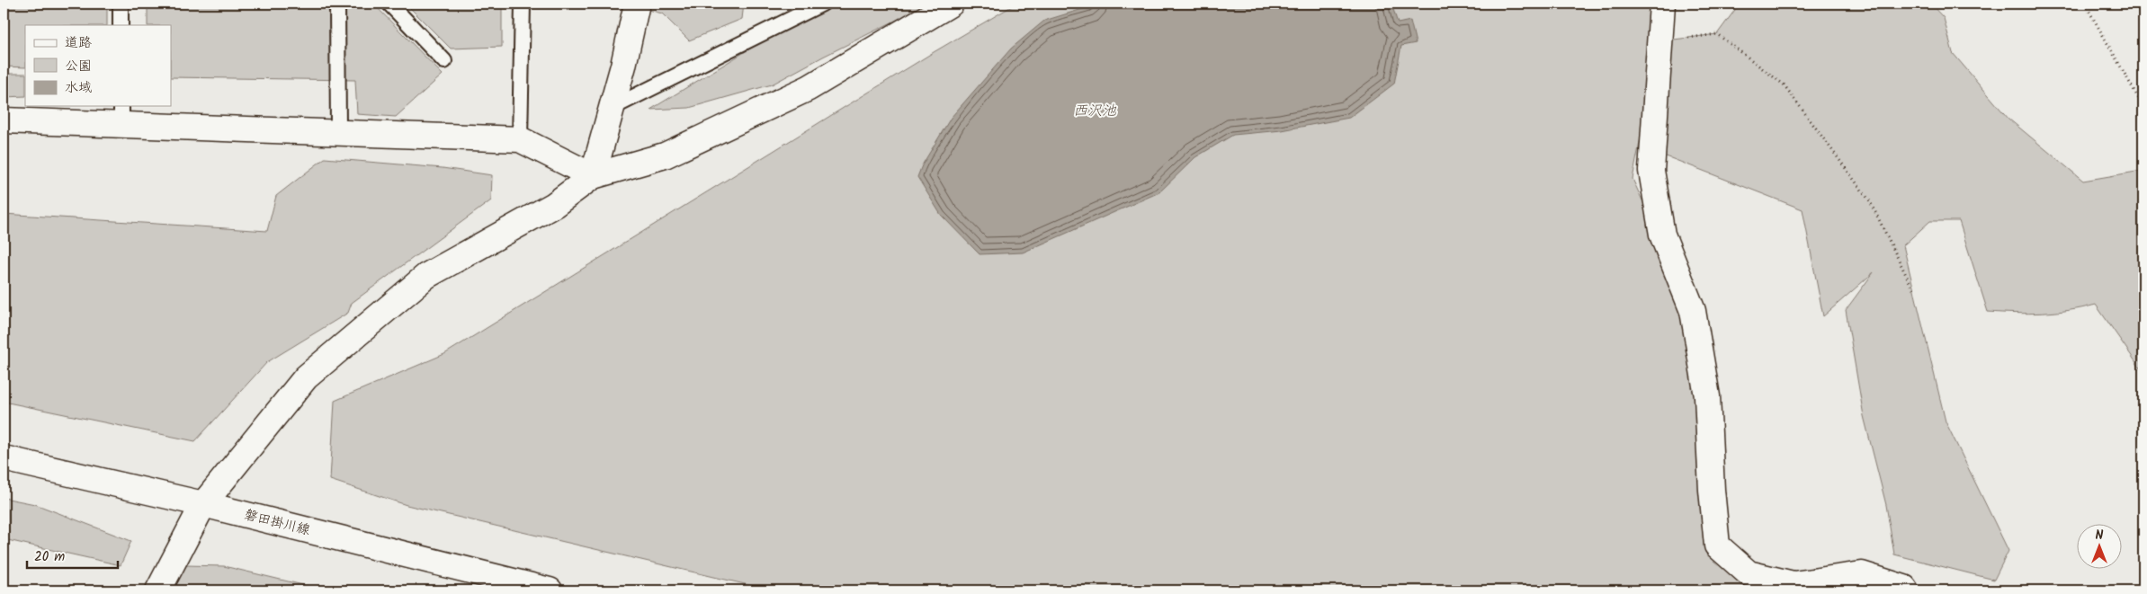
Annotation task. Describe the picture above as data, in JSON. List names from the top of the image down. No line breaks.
{"streets":{"street":["磐田掛川線"]},"water":["西沢池"],"legend":["道路","公園","水域"],"scale_bar":"20 m","north":"top"}
